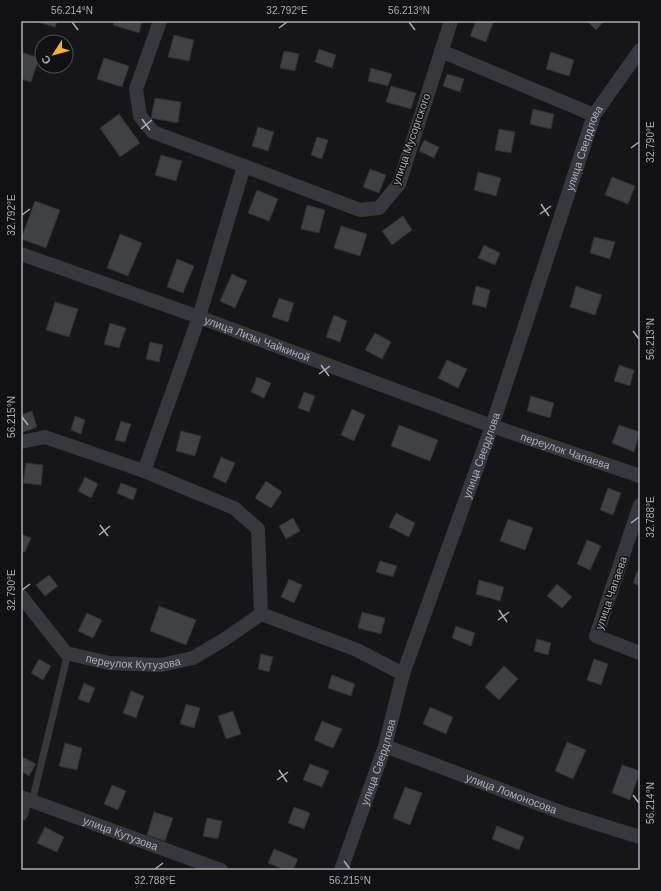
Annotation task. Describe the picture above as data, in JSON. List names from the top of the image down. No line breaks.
{"streets":{"street":["улица Мусоргского","улица Свердлова","улица Лизы Чайкиной","переулок Чапаева","улица Чапаева","переулок Кутузова","улица Ломоносова","улица Кутузова"]},"crossings":[["улица Свердлова","улица Лизы Чайкиной"],["улица Свердлова","переулок Чапаева"],["улица Свердлова","улица Ломоносова"],["улица Лизы Чайкиной","переулок Чапаева"]],"north":"bottom left","coordinates":["56.214°N","32.792°E","56.213°N","32.790°E","56.215°N","32.788°E"]}
